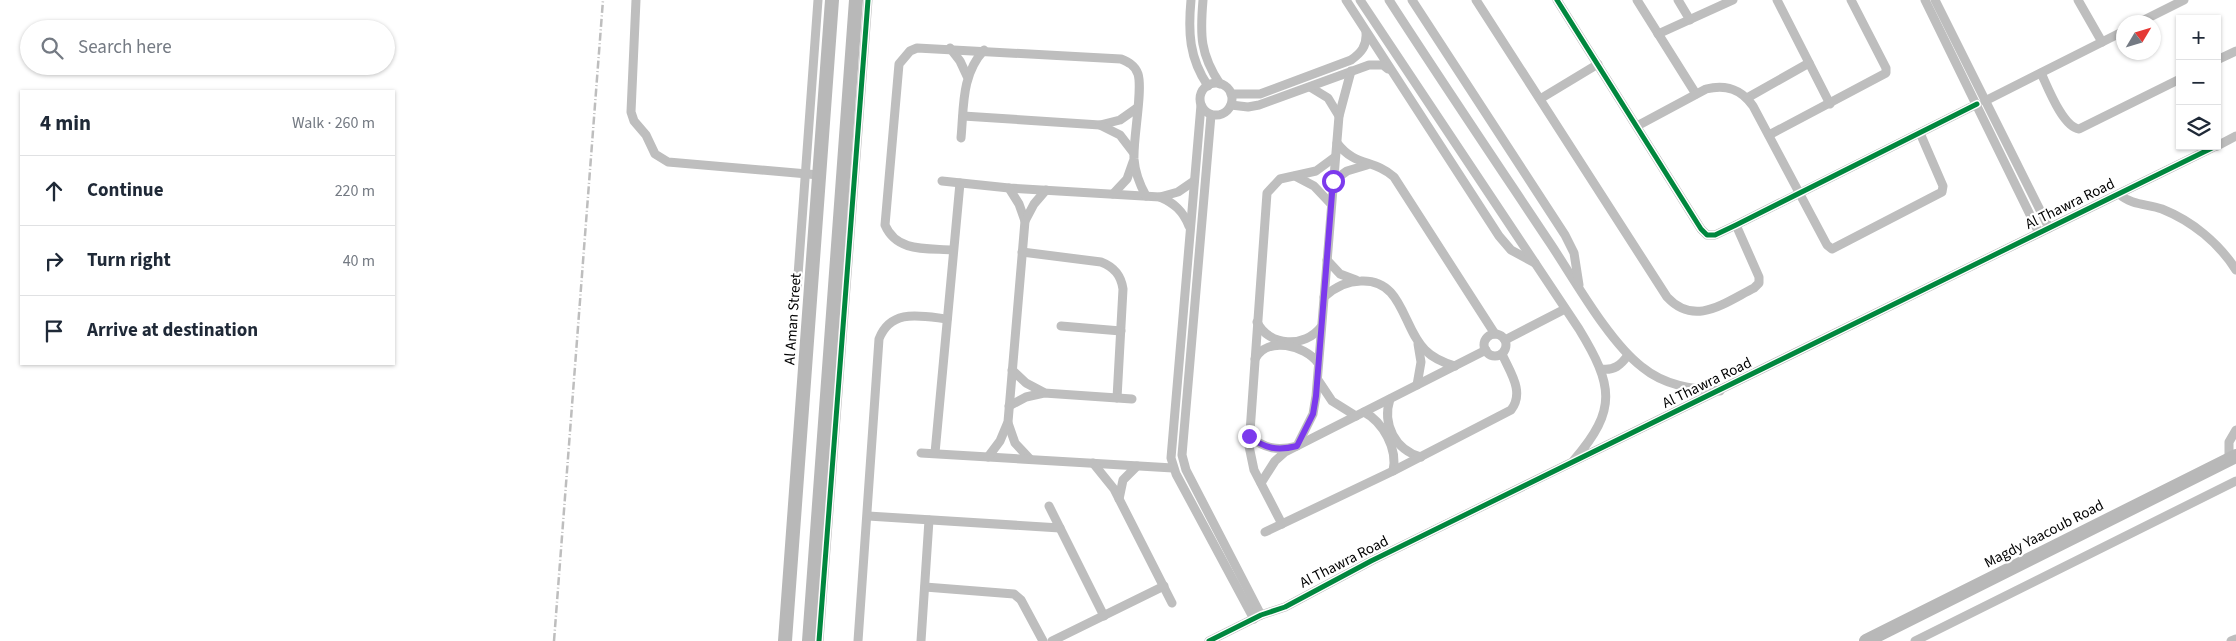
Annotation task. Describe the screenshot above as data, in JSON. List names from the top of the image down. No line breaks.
{"streets":{"street":["Al Thawra Road","Al Aman Street","Magdy Yaacoub Road"]},"north":"top right","page":{"map_buttons":["+","−"],"search":"Search here","heading":["4 min","Walk · 260 m"],"list":[["Continue","220 m"],["Turn right","40 m"],"Arrive at destination"]}}
